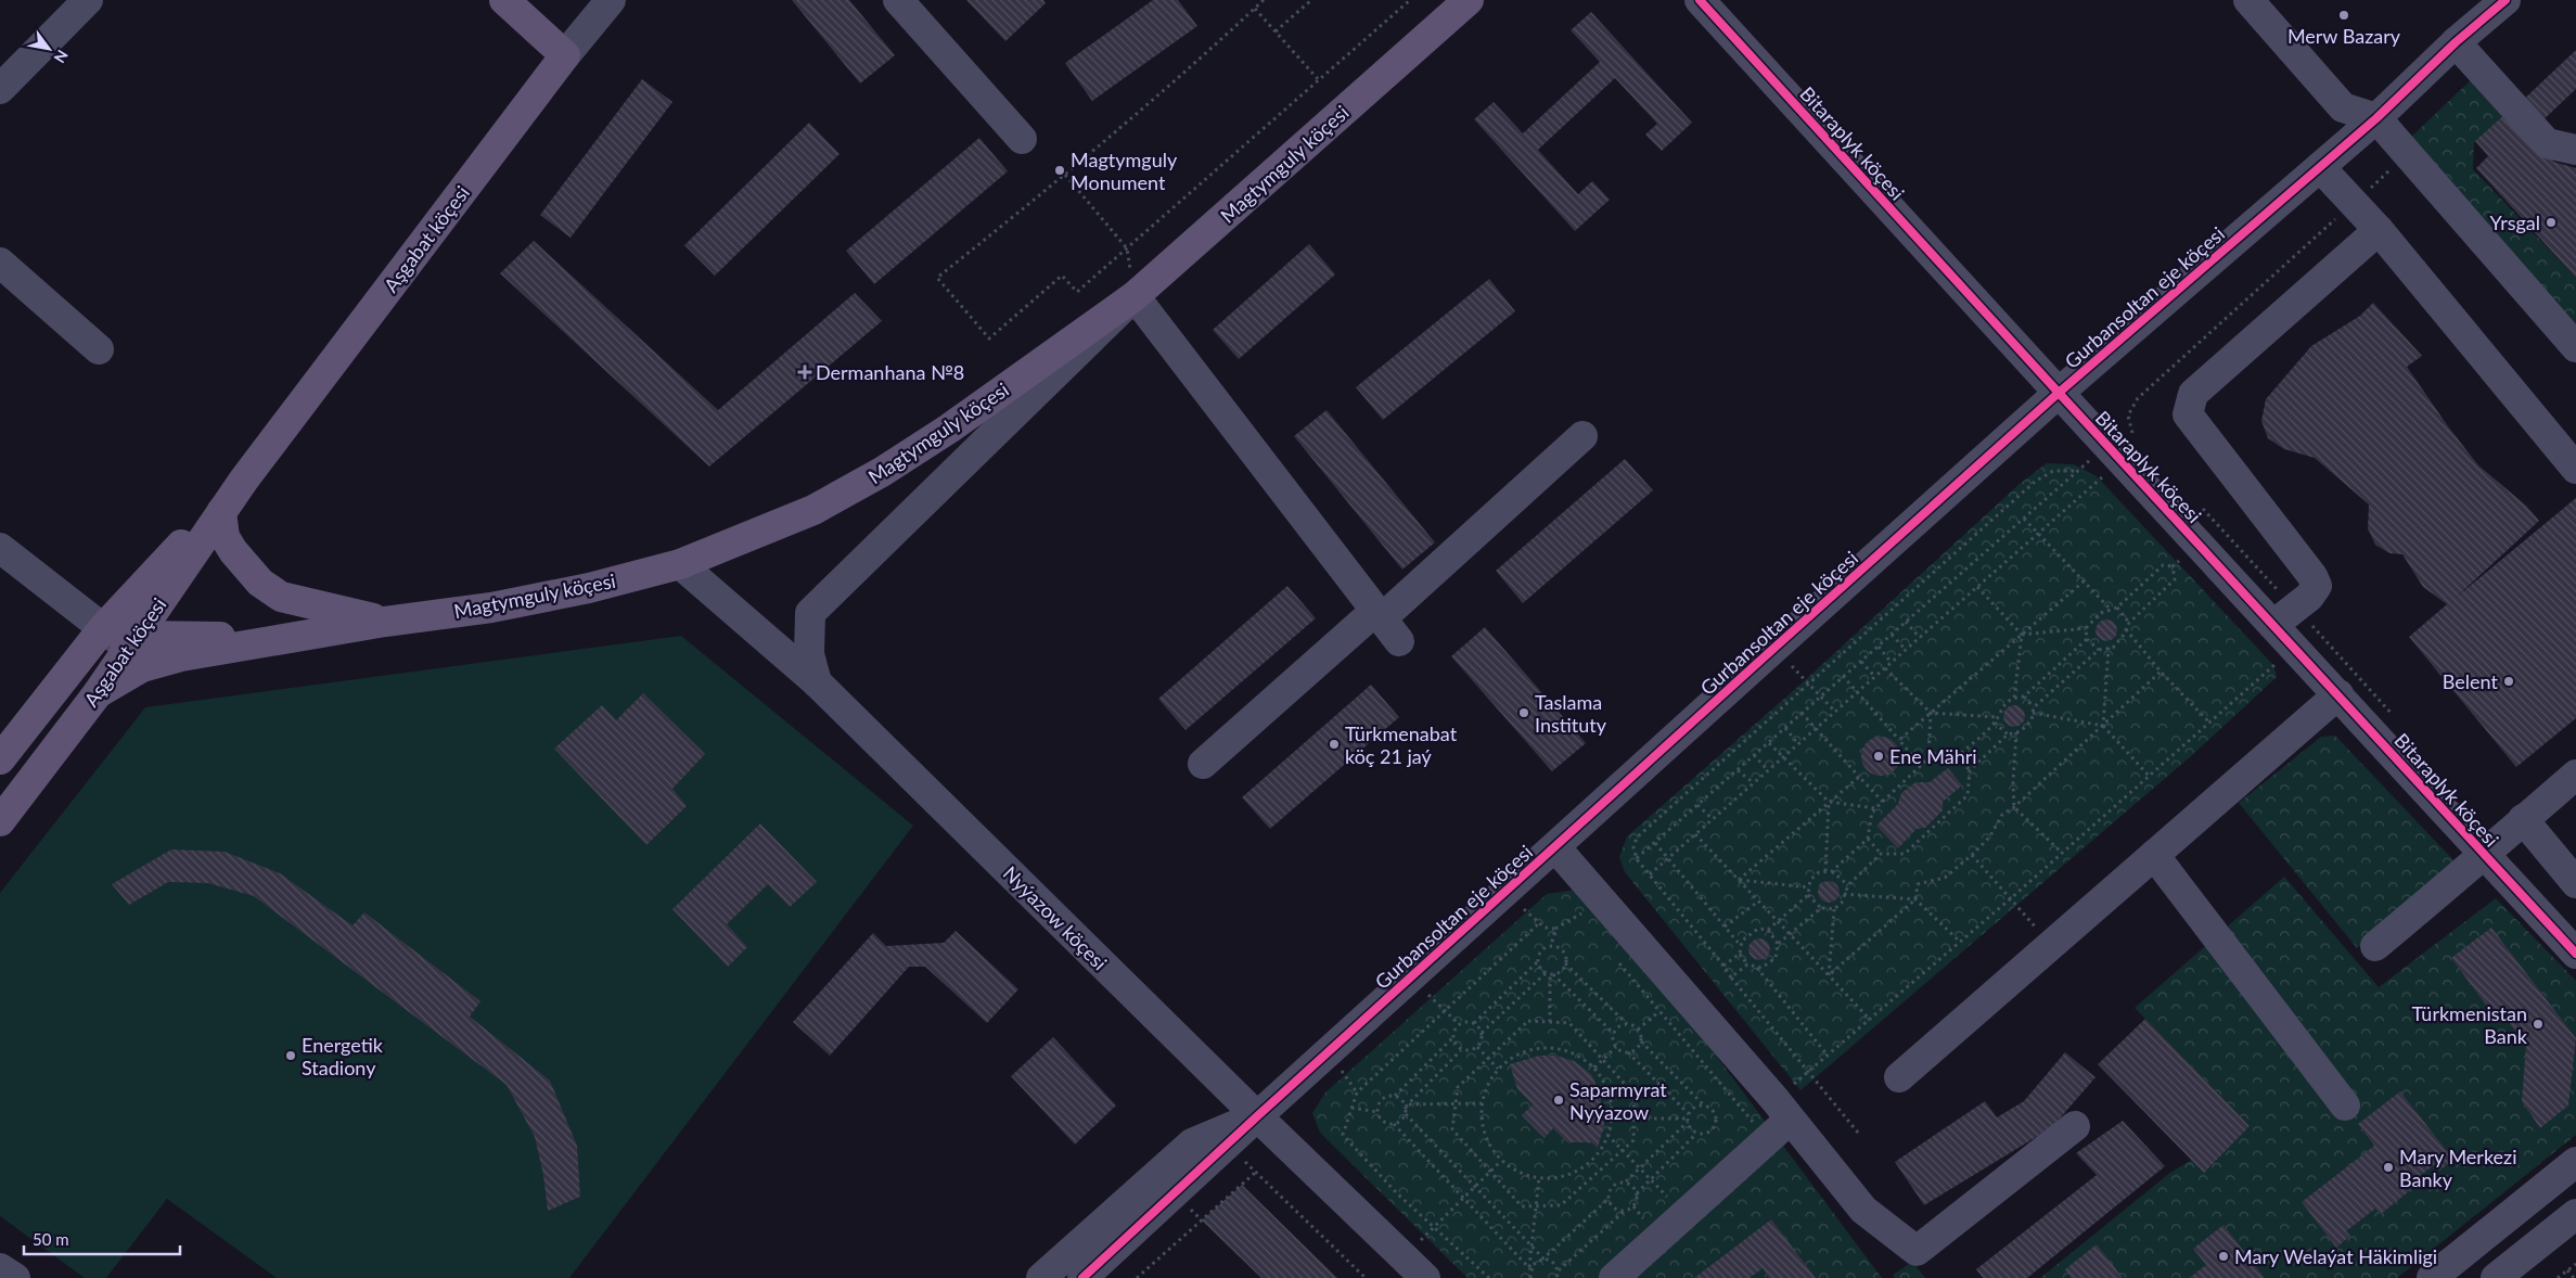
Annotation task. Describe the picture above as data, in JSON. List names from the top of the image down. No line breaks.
{"streets":{"main road":["Magtymguly köçesi","Aşgabat köçesi"],"street":["Bitaraplyk köçesi","Gurbansoltan eje köçesi","Nyýazow köçesi"]},"crossings":[["Bitaraplyk köçesi","Gurbansoltan eje köçesi"],["Magtymguly köçesi","Aşgabat köçesi"],["Magtymguly köçesi","Nyýazow köçesi"],["Gurbansoltan eje köçesi","Nyýazow köçesi"]],"places":{"other":["Merw Bazary","Magtymguly Monument","Yrsgal","Belent","Taslama Instituty","Türkmenabat köç 21 jaý","Ene Mähri","Türkmenistan Bank","Energetik Stadiony","Saparmyrat Nyýazow","Mary Merkezi Banky","Mary Welaýat Häkimligi"],"health":["Dermanhana №8"]},"scale_bar":"50 m","north":"bottom right"}
